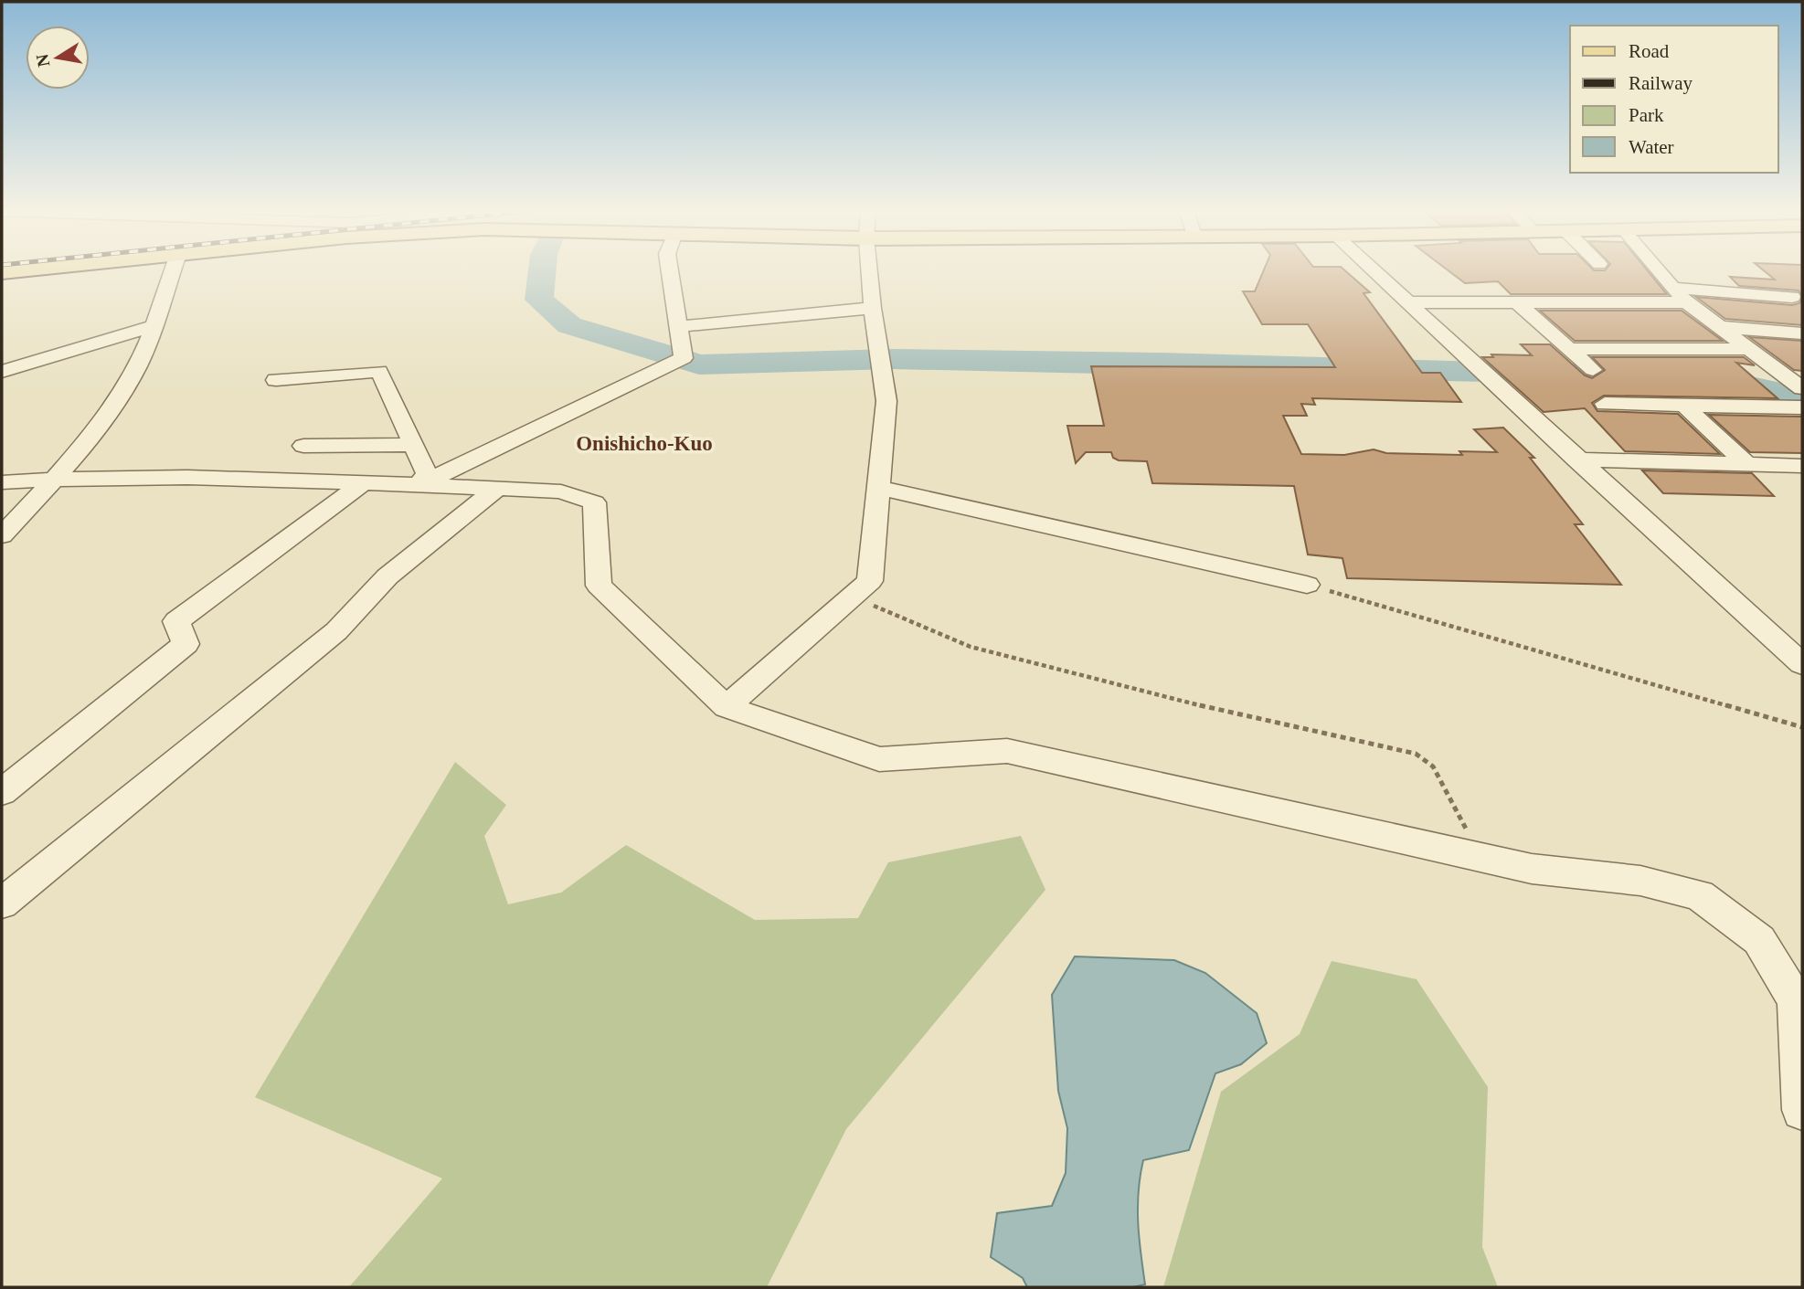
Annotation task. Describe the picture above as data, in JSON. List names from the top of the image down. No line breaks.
{"districts":["Onishicho-Kuo"],"legend":["Road","Railway","Park","Water"],"north":"left"}
